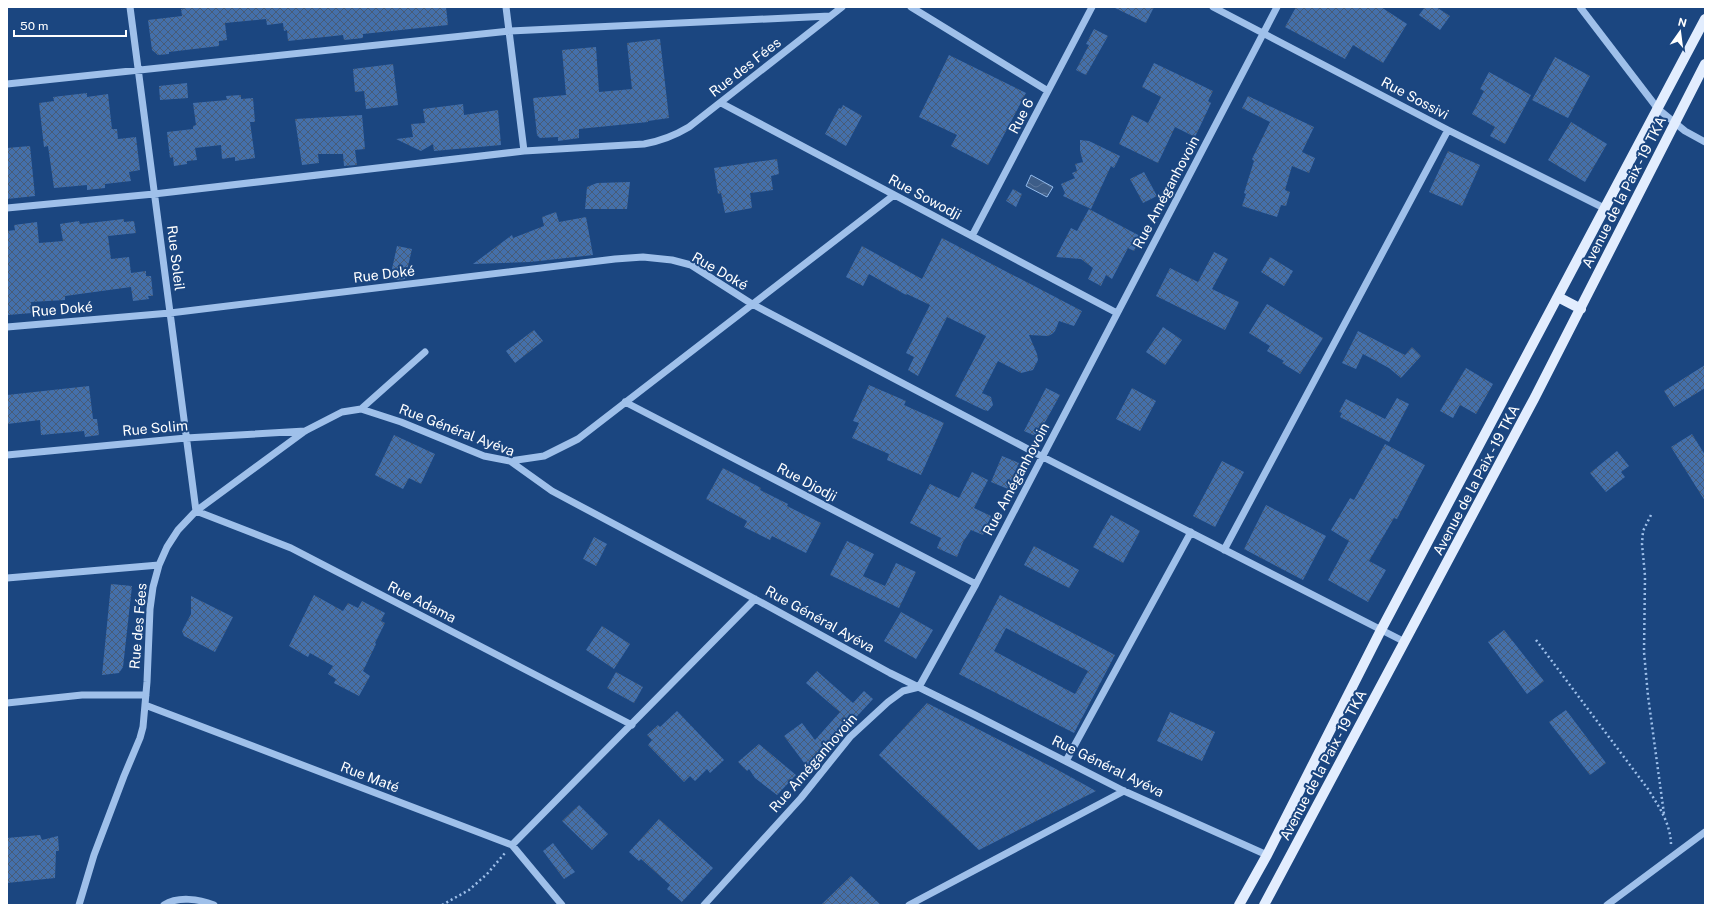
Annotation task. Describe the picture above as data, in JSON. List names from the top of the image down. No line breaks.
{"streets":{"main road":["Avenue de la Paix - 19 TKA"],"street":["Rue des Fées","Rue Sossivi","Rue 6","Rue Améganhovoin","Rue Sowodji","Rue Soleil","Rue Doké","Rue Solim","Rue Général Ayéva","Rue Djodji","Rue Adama","Rue Maté"]},"crossings":[["Rue des Fées","Rue Sowodji"],["Rue des Fées","Rue Soleil"],["Rue des Fées","Rue Solim"],["Rue des Fées","Rue Général Ayéva"],["Rue des Fées","Rue Adama"],["Rue des Fées","Rue Maté"],["Rue Sossivi","Rue Améganhovoin"],["Rue Sossivi","Avenue de la Paix - 19 TKA"],["Rue 6","Rue Sowodji"],["Rue Améganhovoin","Rue Sowodji"],["Rue Améganhovoin","Rue Doké"],["Rue Améganhovoin","Rue Général Ayéva"],["Rue Améganhovoin","Rue Djodji"],["Avenue de la Paix - 19 TKA","Rue Doké"],["Avenue de la Paix - 19 TKA","Rue Général Ayéva"],["Rue Soleil","Rue Doké"],["Rue Soleil","Rue Solim"],["Rue Soleil","Rue Adama"]],"scale_bar":"50 m","north":"top"}
